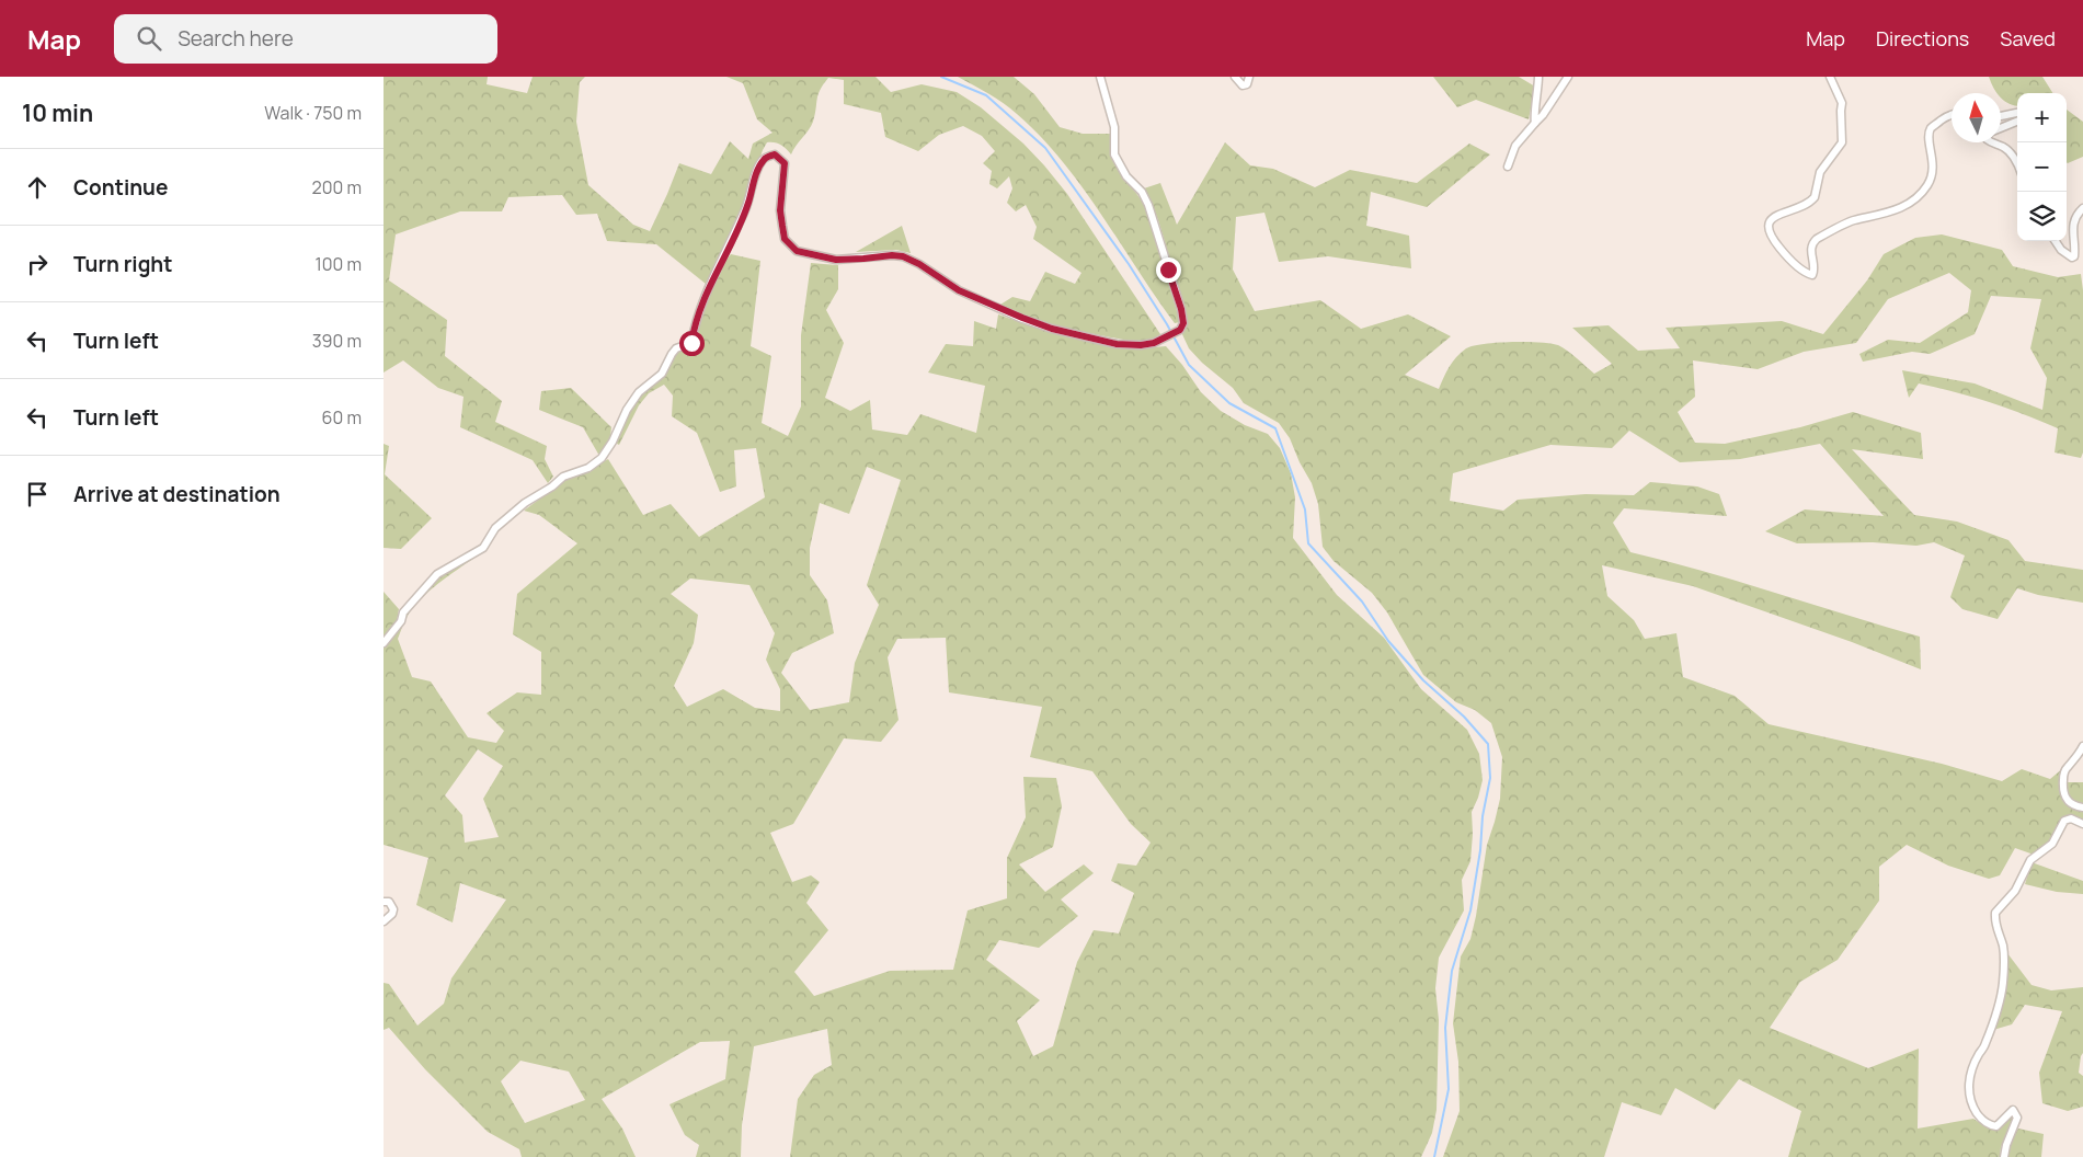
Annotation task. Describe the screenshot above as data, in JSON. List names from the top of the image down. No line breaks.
{"north":"top","page":{"header":"Map","search":"Search here","nav":["Map","Directions","Saved"],"heading":["10 min","Walk · 750 m"],"map_buttons":["+","−"],"list":[["Continue","200 m"],["Turn right","100 m"],["Turn left","390 m"],["Turn left","60 m"],"Arrive at destination"]}}
